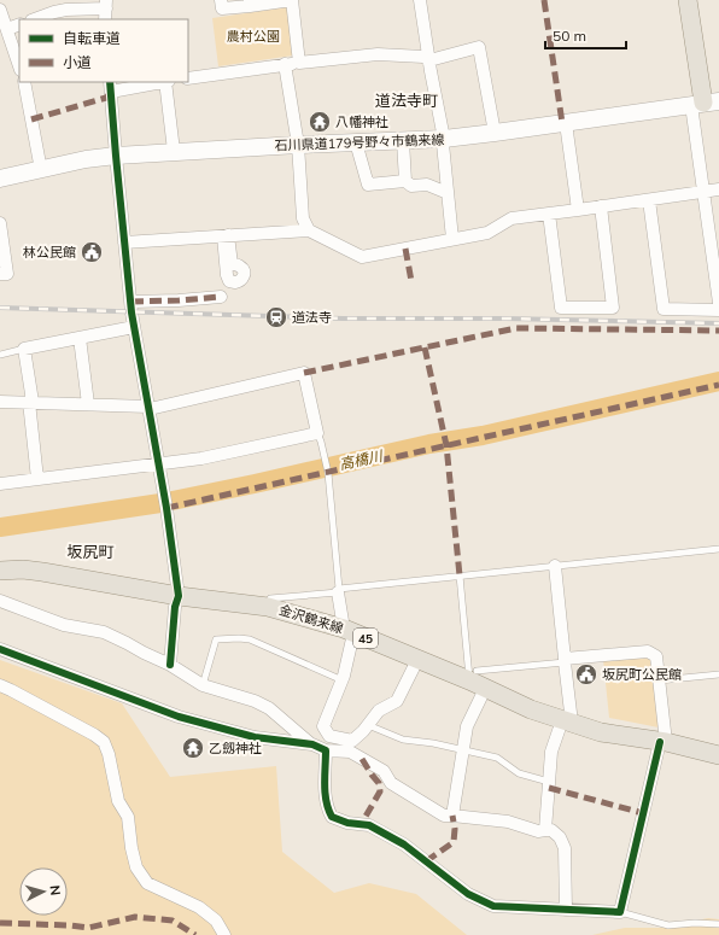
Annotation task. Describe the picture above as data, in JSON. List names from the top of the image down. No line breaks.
{"streets":{"main road":["石川県道179号野々市鶴来線","金沢鶴来線","45"]},"districts":["道法寺町","坂尻町"],"water":["高橋川"],"parks":["農村公園"],"places":{"temple":["八幡神社","乙劔神社"],"public building":["林公民館","坂尻町公民館"],"station":["道法寺"]},"legend":["自転車道","小道"],"scale_bar":"50 m","north":"right"}
